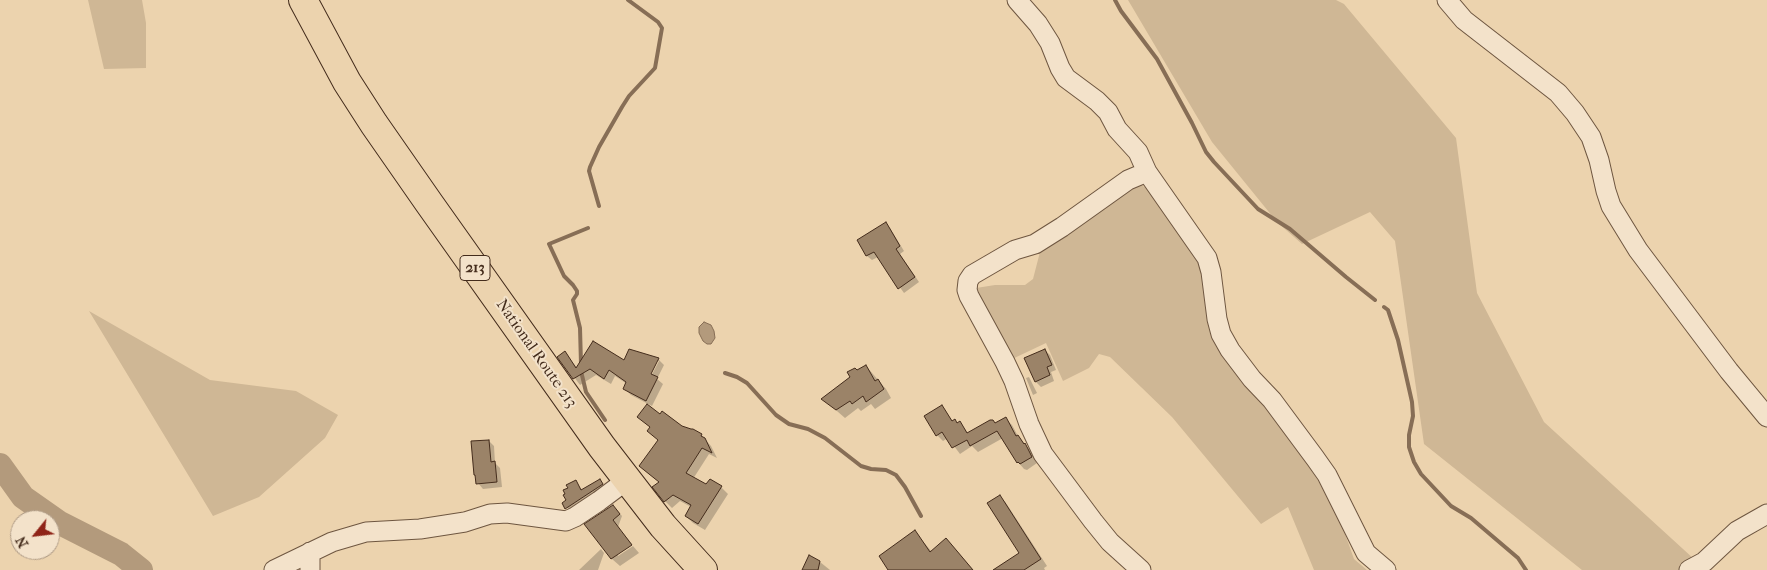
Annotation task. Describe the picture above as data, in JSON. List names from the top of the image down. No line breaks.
{"streets":{"highway":["213","National Route 213"]},"north":"bottom left"}
